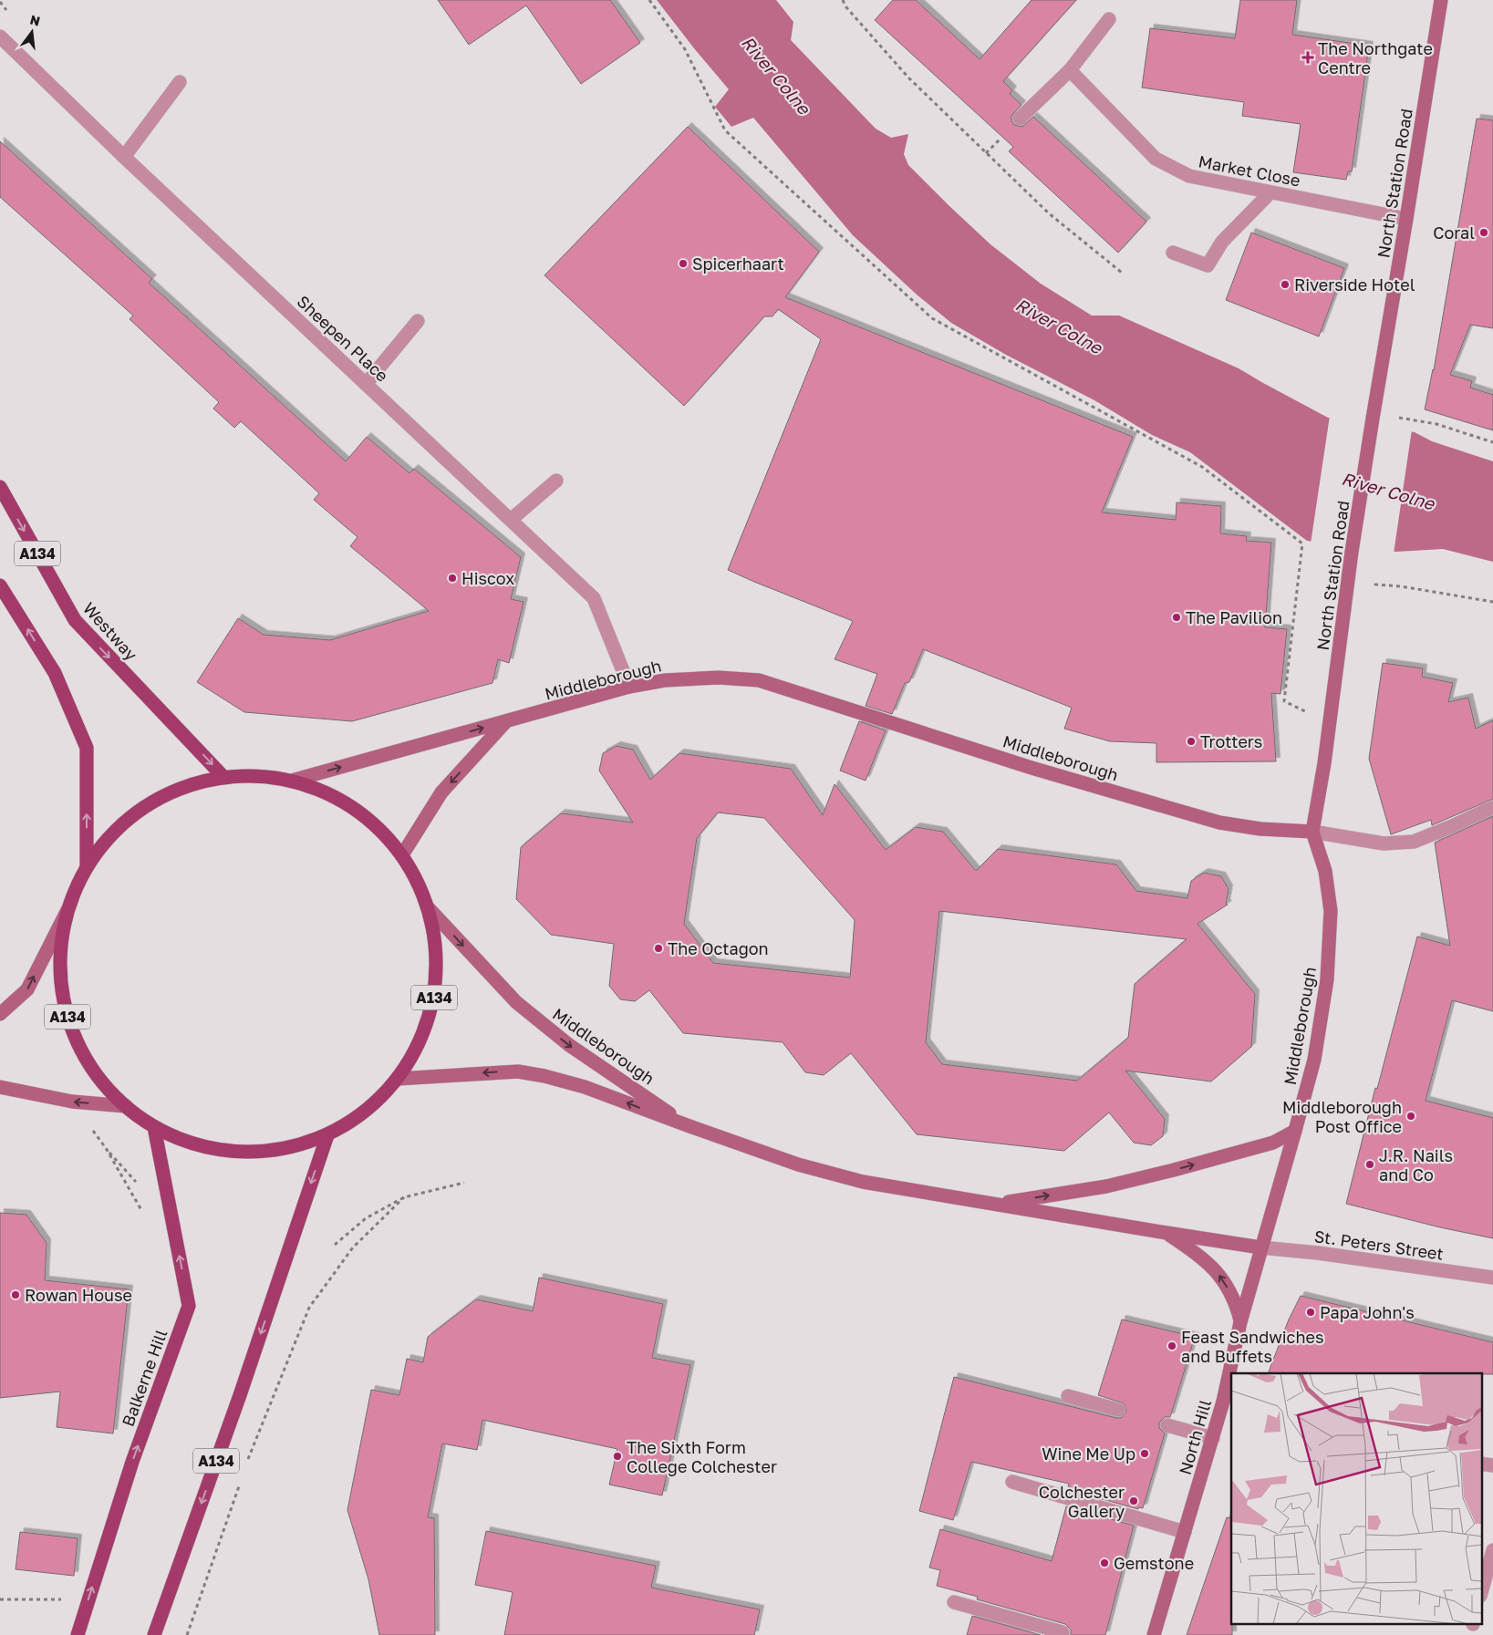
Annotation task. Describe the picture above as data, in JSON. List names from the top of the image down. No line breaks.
{"streets":{"main road":["A134","Westway","Balkerne Hill"],"street":["Market Close","North Station Road","Sheepen Place","Middleborough","St. Peters Street","North Hill"]},"crossings":[["Market Close","North Station Road"],["North Station Road","Middleborough"],["Sheepen Place","Middleborough"],["A134","Westway"],["A134","Middleborough"],["A134","Balkerne Hill"],["Middleborough","St. Peters Street"],["Middleborough","North Hill"],["St. Peters Street","North Hill"]],"water":["River Colne"],"places":{"health":["The Northgate Centre"],"other":["Coral","Spicerhaart","Riverside Hotel","Hiscox","The Pavilion","Trotters","The Octagon","Middleborough Post Office","J.R. Nails and Co","Rowan House","Papa John's","Feast Sandwiches and Buffets","Wine Me Up","The Sixth Form College Colchester","Colchester Gallery","Gemstone"]},"north":"top"}
